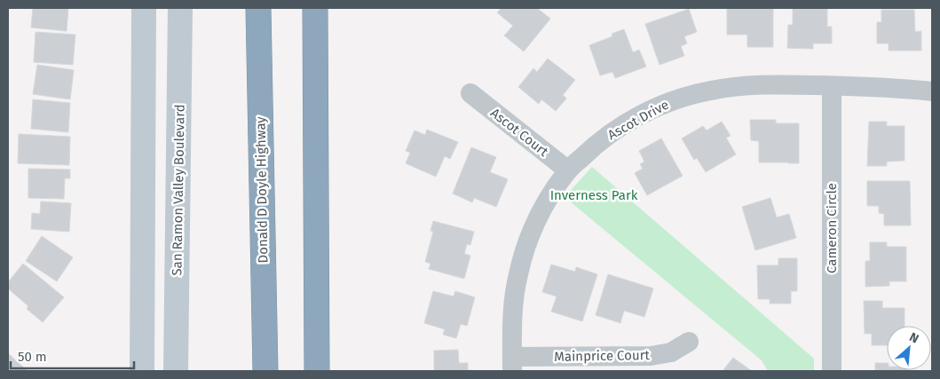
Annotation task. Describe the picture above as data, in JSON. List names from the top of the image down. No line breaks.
{"streets":{"highway":["Donald D Doyle Highway"],"main road":["San Ramon Valley Boulevard"],"street":["Ascot Drive","Ascot Court","Cameron Circle","Mainprice Court"]},"crossings":[["Ascot Drive","Ascot Court"],["Ascot Drive","Cameron Circle"],["Ascot Drive","Mainprice Court"]],"parks":["Inverness Park"],"scale_bar":"50 m","north":"top right"}
